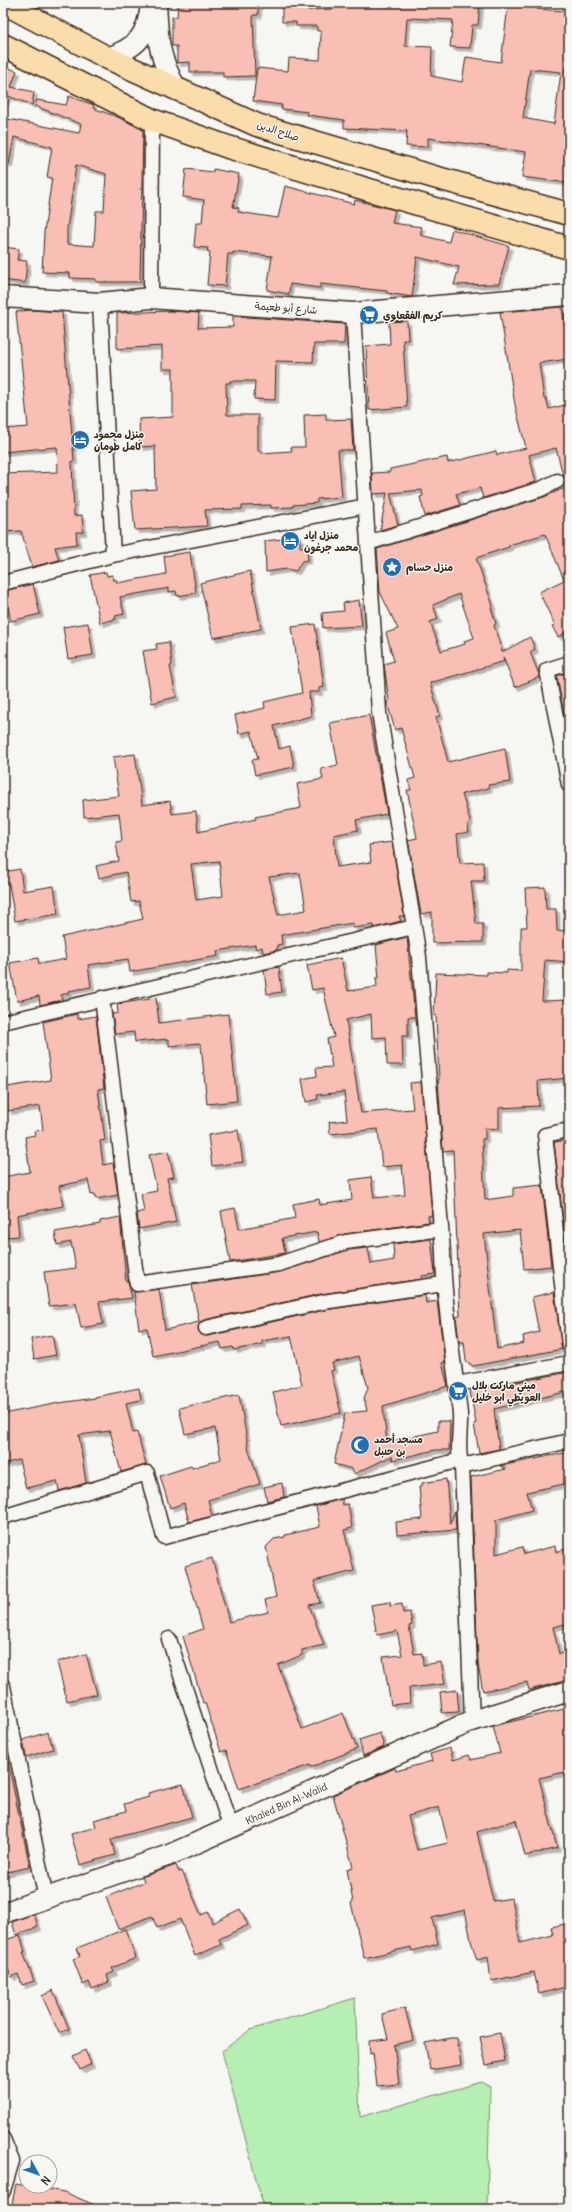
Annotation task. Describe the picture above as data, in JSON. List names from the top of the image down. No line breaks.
{"streets":{"highway":["صلاح الدين"],"street":["شارع أبو طعيمة","Khaled Bin Al-Walid"]},"places":{"supermarket":["كريم الفقعاوي","ميني ماركت بلال العويطي ابو خليل"],"hotel":["منزل محمود كامل طومان","منزل اياد محمد جرغون"],"place":["منزل حسام"],"mosque":["مسجد أحمد بن حنبل"]},"north":"bottom right"}
